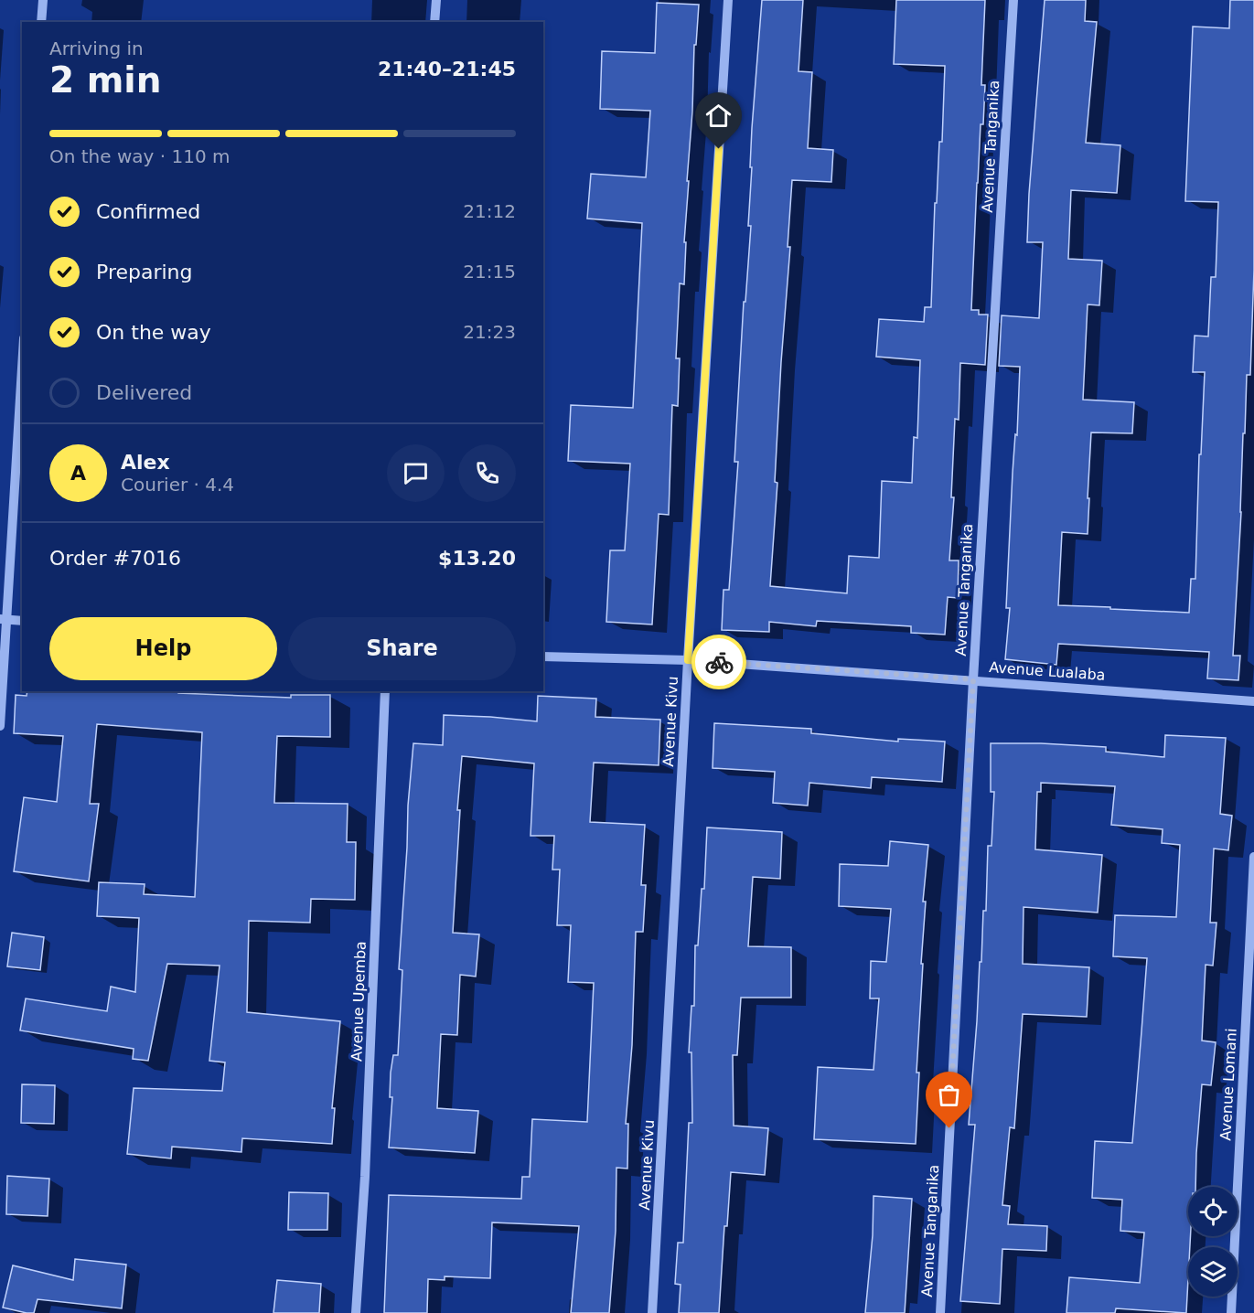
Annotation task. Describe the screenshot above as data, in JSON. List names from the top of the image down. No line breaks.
{"streets":{"street":["Avenue Tanganika","Avenue Lualaba","Avenue Kivu","Avenue Upemba","Avenue Lomani"]},"crossings":[["Avenue Tanganika","Avenue Lualaba"],["Avenue Lualaba","Avenue Kivu"]],"page":{"heading":["2 min","Arriving in","21:40–21:45"],"panel":["Alex","Courier · 4.4","Order #7016","$13.20"],"bar":"On the way · 110 m","list":[["Confirmed","21:12"],["Preparing","21:15"],["On the way","21:23"],"Delivered"],"round":"A","buttons":["Help","Share"]}}
